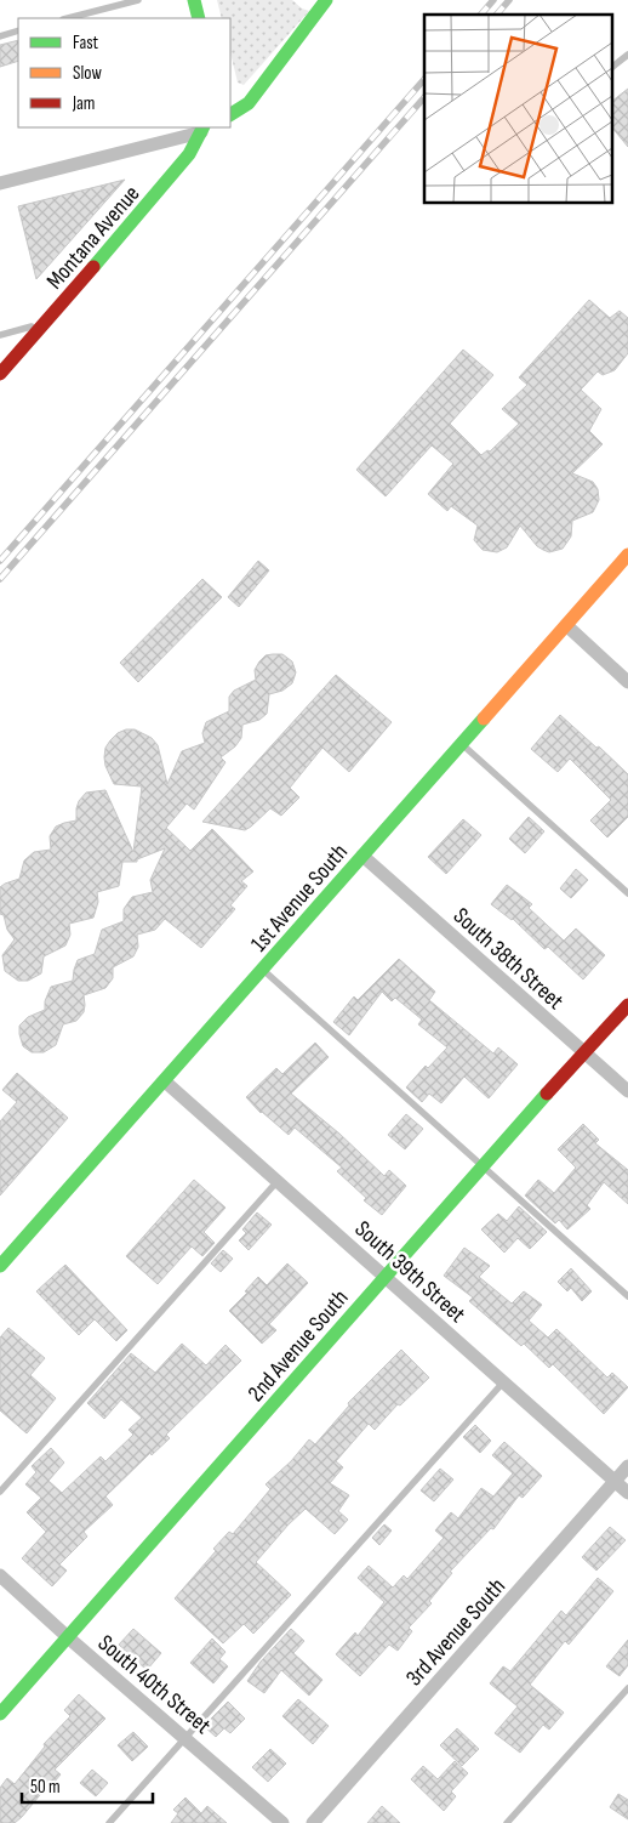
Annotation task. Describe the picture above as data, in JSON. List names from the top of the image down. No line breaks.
{"streets":{"street":["Montana Avenue","1st Avenue South","South 38th Street","South 39th Street","2nd Avenue South","3rd Avenue South","South 40th Street"]},"crossings":[["1st Avenue South","South 38th Street"],["1st Avenue South","South 39th Street"],["South 38th Street","2nd Avenue South"],["South 39th Street","2nd Avenue South"],["South 39th Street","3rd Avenue South"],["2nd Avenue South","South 40th Street"]],"legend":["Fast","Slow","Jam"],"scale_bar":"50 m"}
